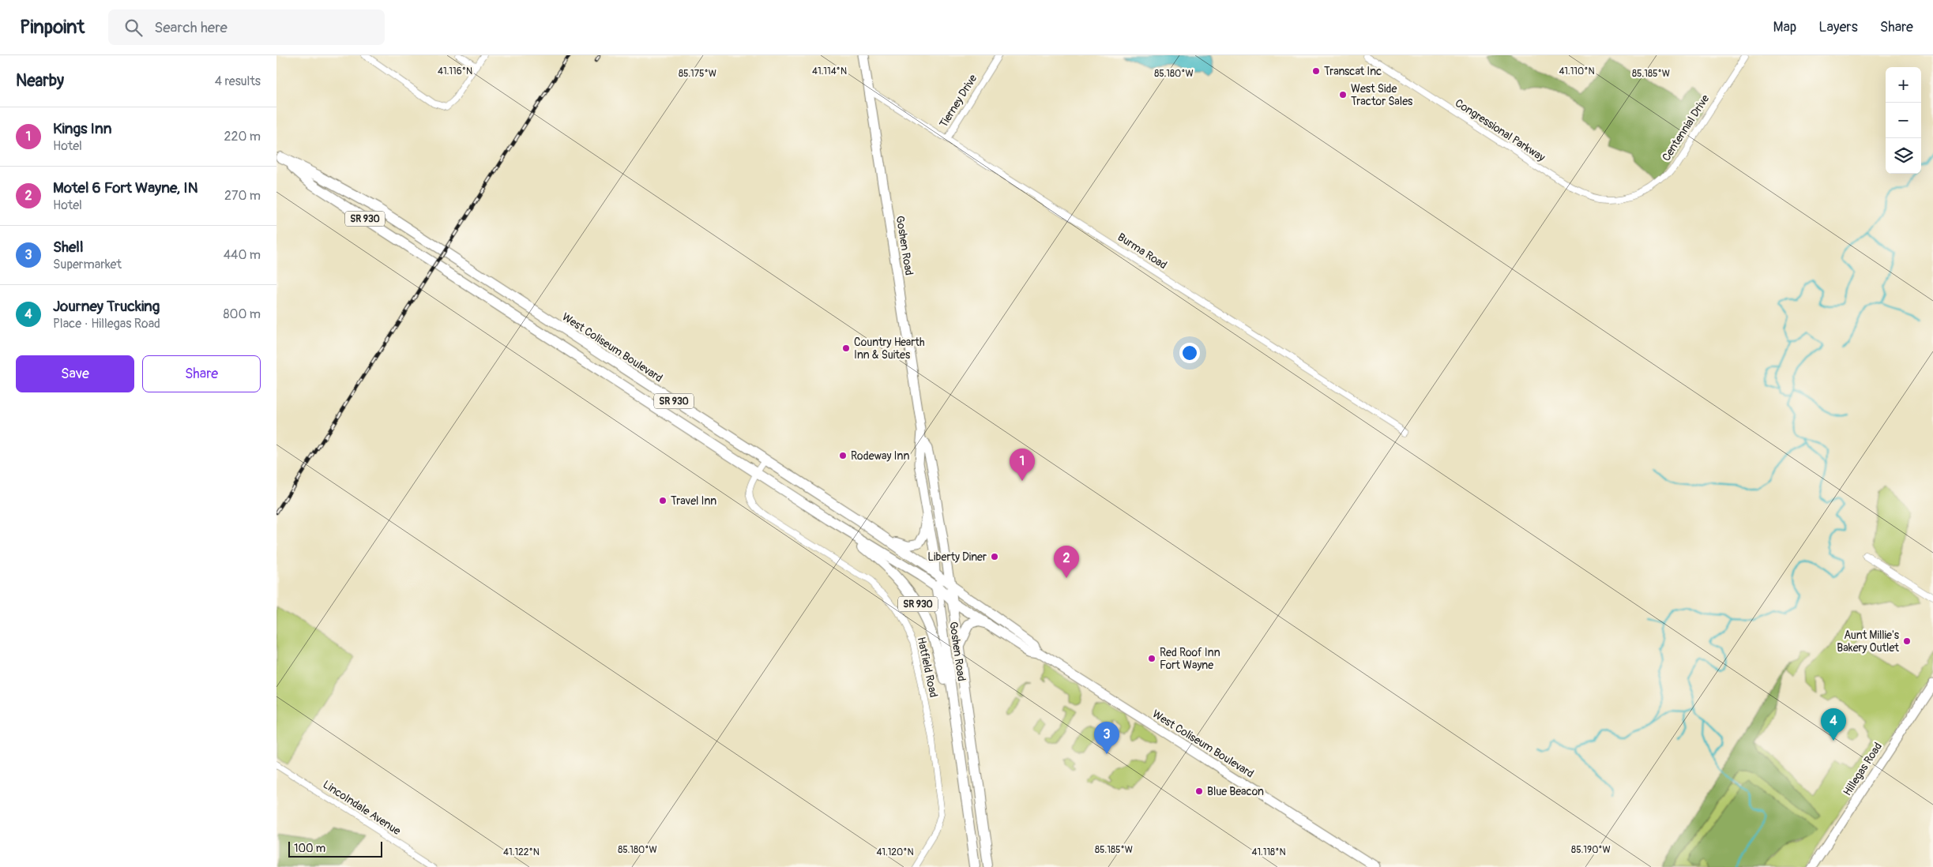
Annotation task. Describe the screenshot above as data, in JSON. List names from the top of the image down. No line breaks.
{"streets":{"highway":["SR 930","Goshen Road","West Coliseum Boulevard"],"main road":["Hillegas Road"],"street":["Tierney Drive","Centennial Drive","Congressional Parkway","Burma Road","Hatfield Road","Lincolndale Avenue"]},"crossings":[["Tierney Drive","Burma Road"],["Centennial Drive","Congressional Parkway"],["SR 930","Goshen Road"],["SR 930","West Coliseum Boulevard"],["Goshen Road","Burma Road"],["Goshen Road","West Coliseum Boulevard"],["West Coliseum Boulevard","Hatfield Road"]],"places":["Transcat Inc","West Side Tractor Sales","Country Hearth Inn & Suites","Rodeway Inn","Travel Inn","Liberty Diner","Aunt Millie's Bakery Outlet","Red Roof Inn Fort Wayne","Blue Beacon"],"scale_bar":"100 m","page":{"header":"Pinpoint","search":"Search here","nav":["Map","Layers","Share"],"heading":["Nearby","4 results"],"map_buttons":["+","−"],"list":[{"mark":"1","name":"Kings Inn","note":"Hotel","value":"220 m"},{"mark":"2","name":"Motel 6 Fort Wayne, IN","note":"Hotel","value":"270 m"},{"mark":"3","name":"Shell","note":"Supermarket","value":"440 m"},{"mark":"4","name":"Journey Trucking","note":"Place · Hillegas Road","value":"800 m"}],"buttons":["Save","Share"],"pins":["1","2","4","3"],"scale":"100 m"},"coordinates":["41.116°N","41.114°N","41.110°N","85.175°W","85.180°W","85.185°W","85.190°W","41.122°N","41.120°N","41.118°N"]}
